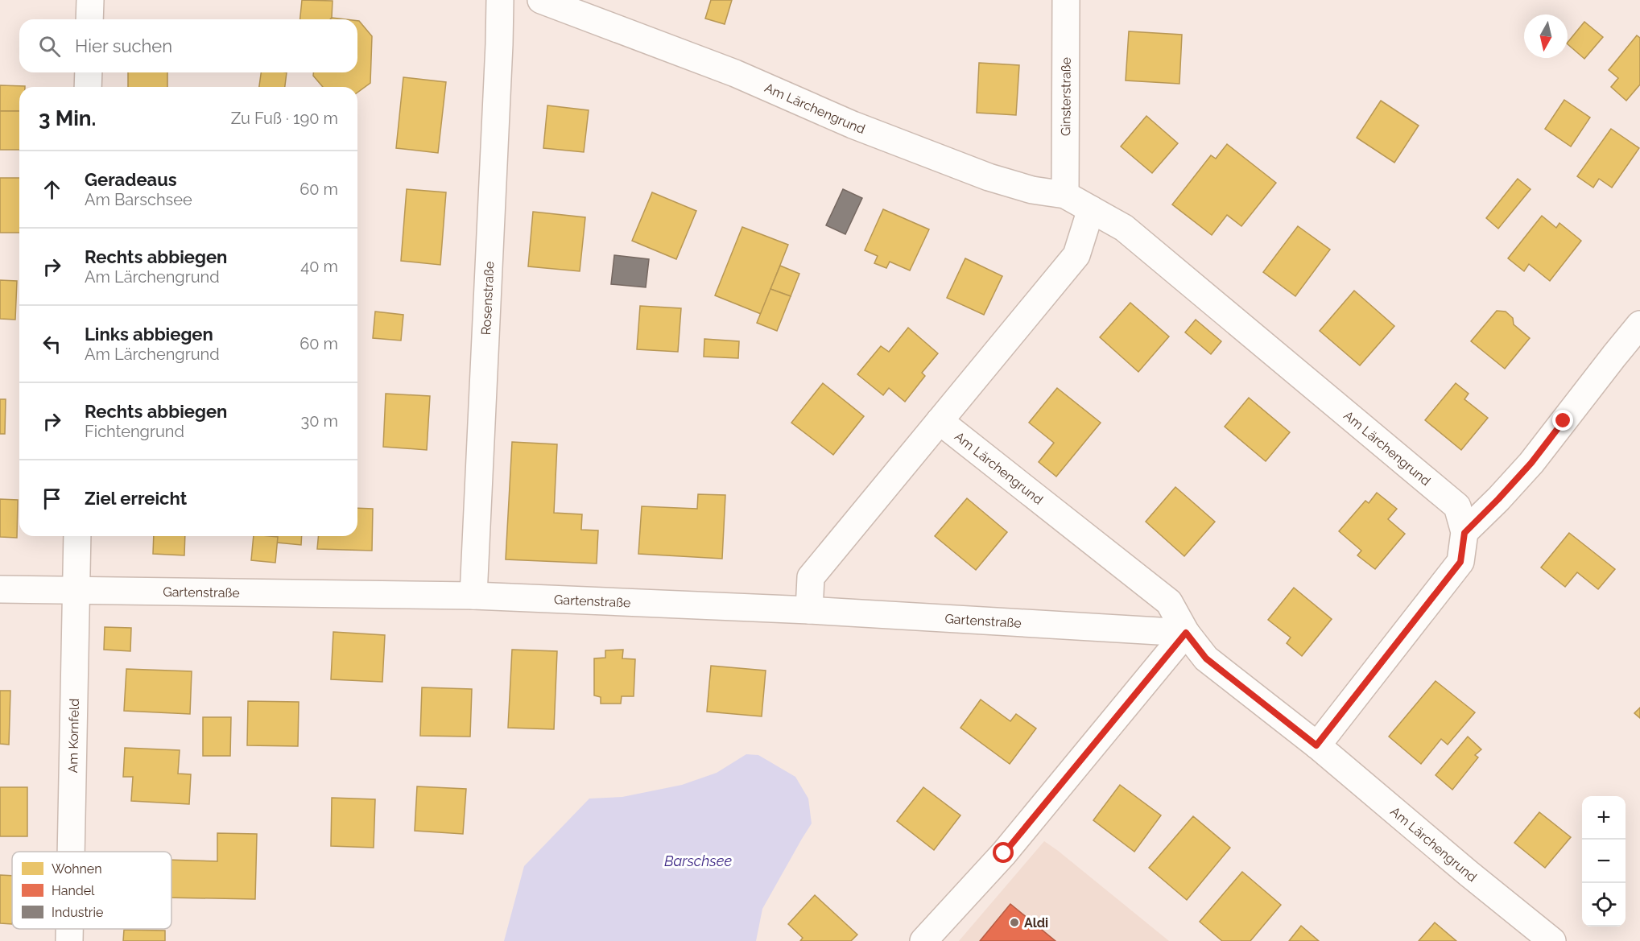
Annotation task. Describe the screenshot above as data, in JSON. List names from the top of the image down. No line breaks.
{"streets":{"street":["Ginsterstraße","Am Lärchengrund","Rosenstraße","Gartenstraße","Am Kornfeld"]},"crossings":[["Ginsterstraße","Am Lärchengrund"],["Am Lärchengrund","Gartenstraße"],["Rosenstraße","Gartenstraße"],["Gartenstraße","Am Kornfeld"]],"water":["Barschsee"],"places":["Aldi"],"legend":["Wohnen","Handel","Industrie"],"north":"bottom","page":{"search":"Hier suchen","heading":["3 Min.","Zu Fuß · 190 m"],"list":[["Geradeaus","Am Barschsee","60 m"],["Rechts abbiegen","Am Lärchengrund","40 m"],["Links abbiegen","Am Lärchengrund","60 m"],["Rechts abbiegen","Fichtengrund","30 m"],"Ziel erreicht"],"map_buttons":["+","−"]}}
